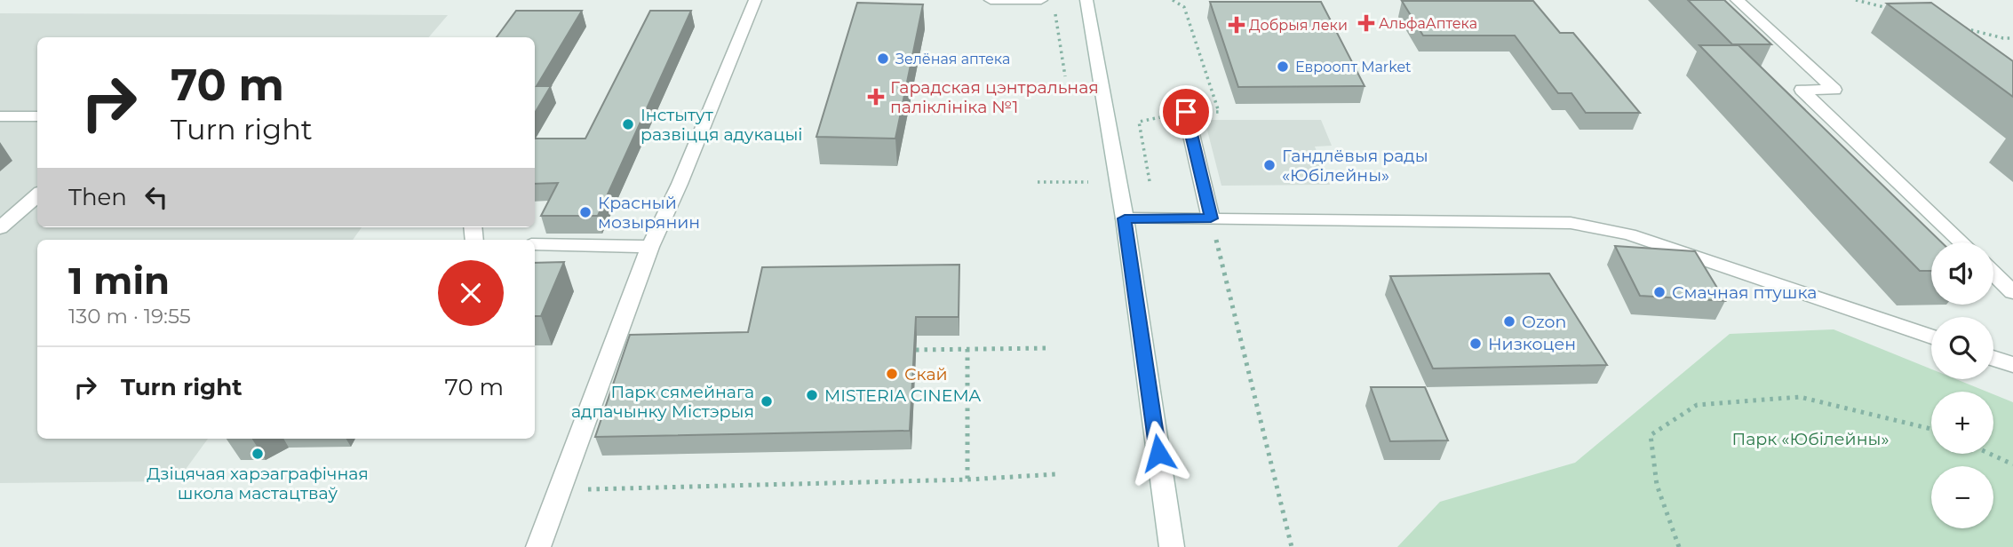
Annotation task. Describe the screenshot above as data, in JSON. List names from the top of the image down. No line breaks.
{"parks":["Парк «Юбілейны»"],"places":{"health":["АльфаАптека","Добрыя леки","Гарадская цэнтральная паліклініка №1"],"other":["Зелёная аптека","Евроопт Market","Інстытут развіцця адукацыі","Гандлёвыя рады «Юбілейны»","Красный мозырянин","Смачная птушка","Ozon","Низкоцен","Скай","MISTERIA CINEMA","Парк сямейнага адпачынку Містэрыя","Дзіцячая харэаграфічная школа мастацтваў"]},"page":{"turn":["70 m","Turn right"],"then":"Then","heading":["1 min","130 m · 19:55"],"map_buttons":["+","−"],"list":[{"name":"Turn right","value":"70 m"}]}}
